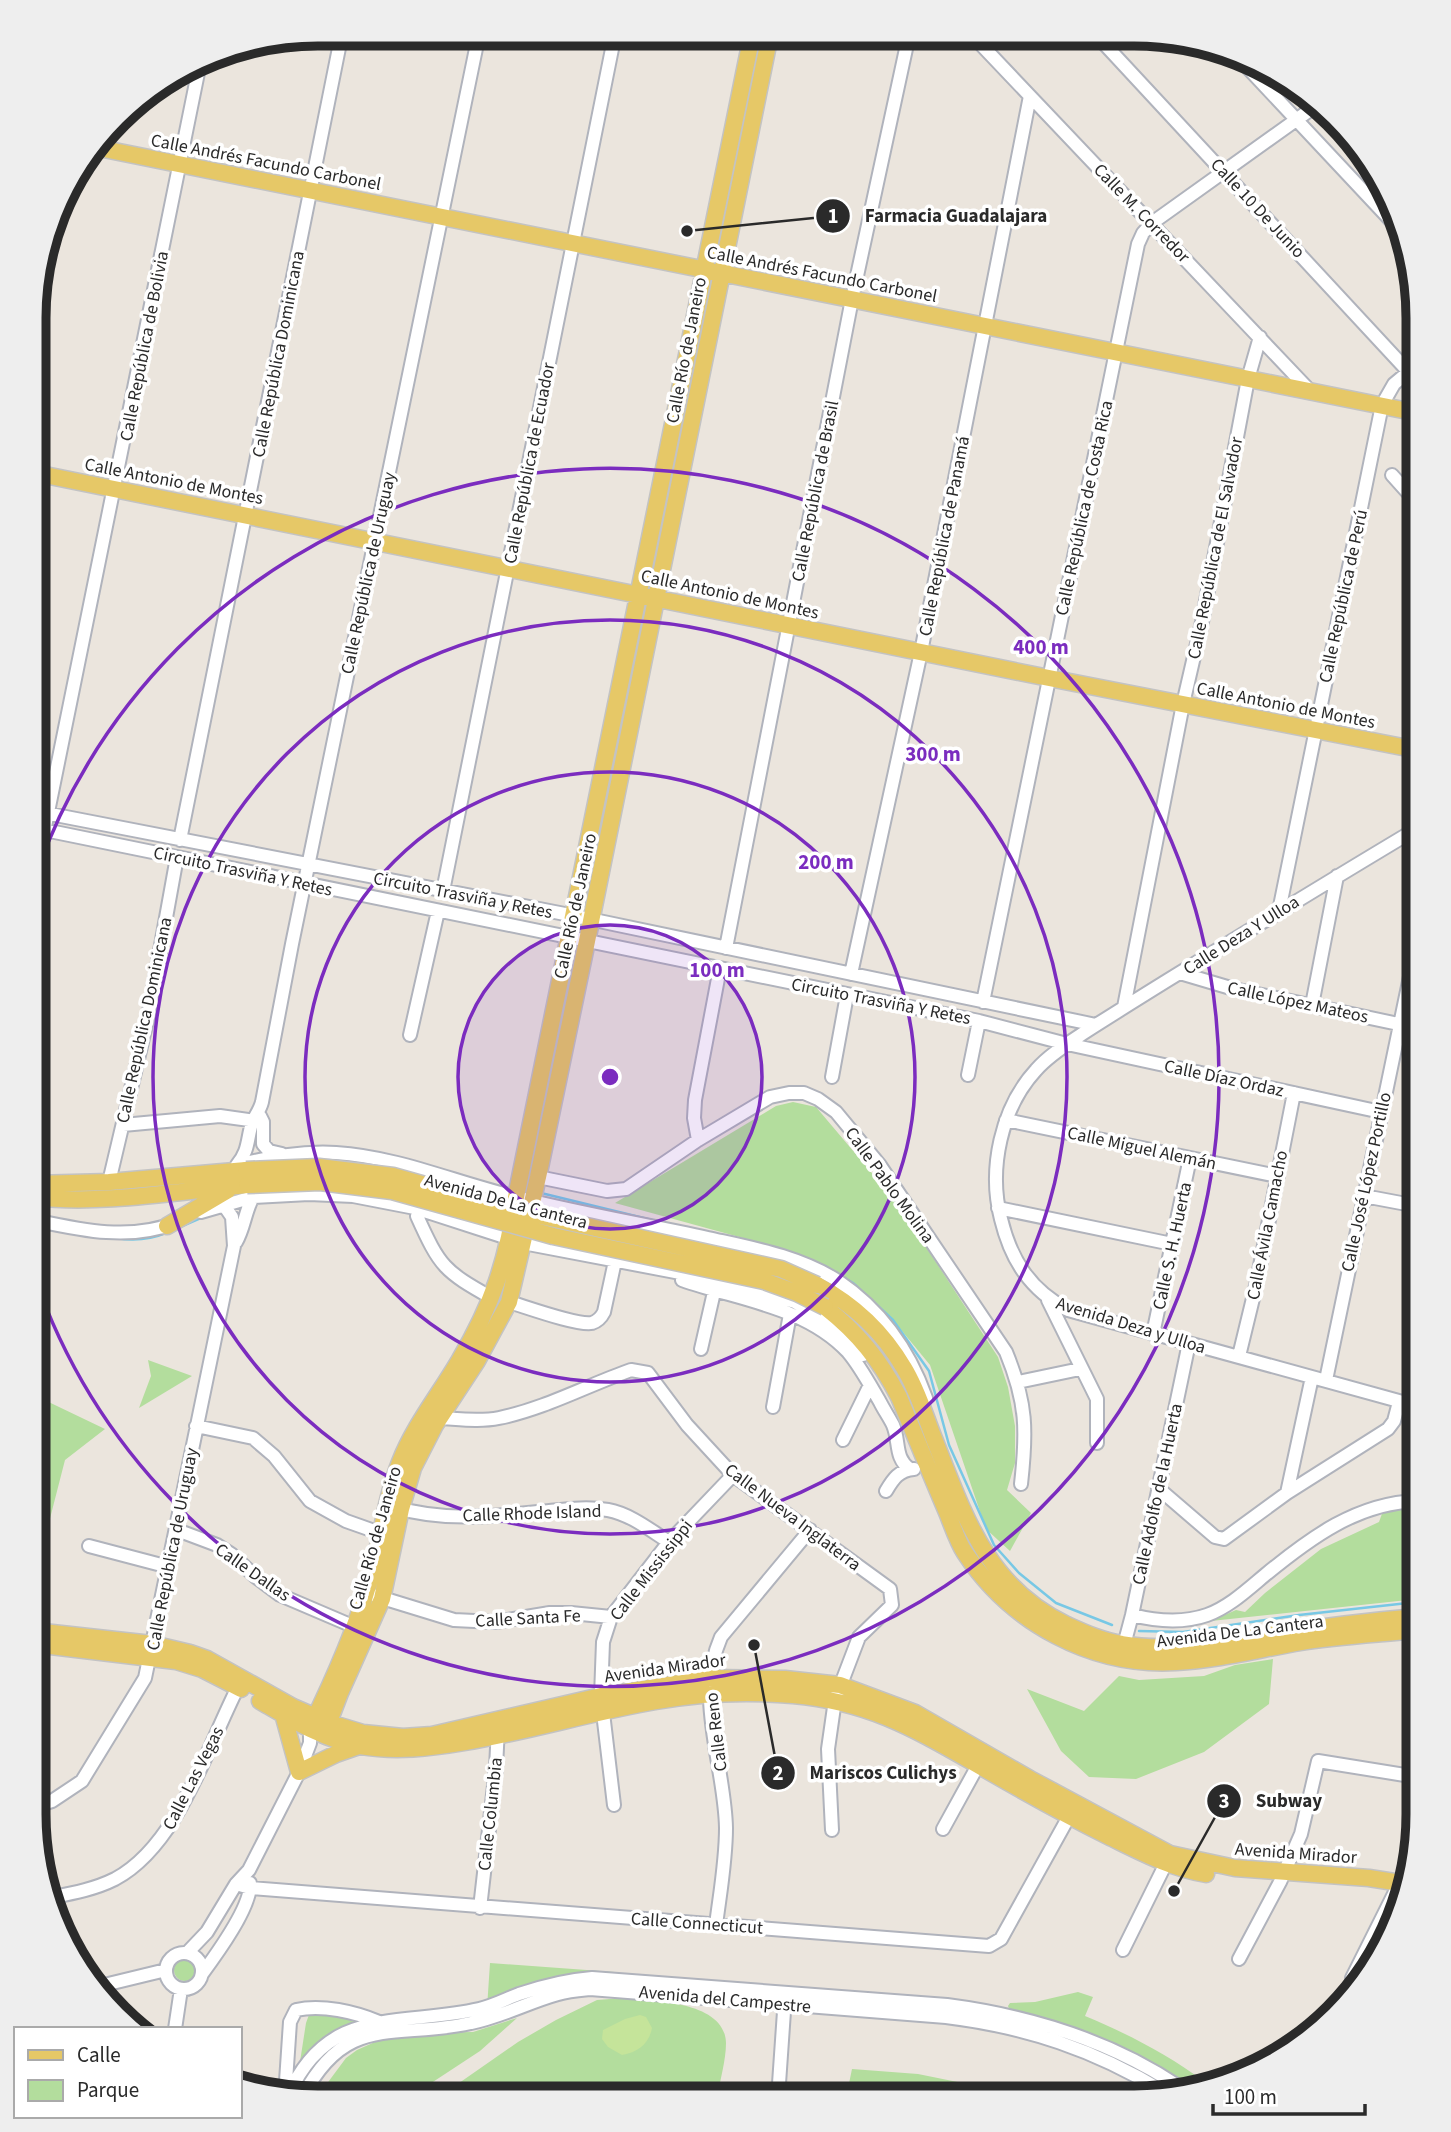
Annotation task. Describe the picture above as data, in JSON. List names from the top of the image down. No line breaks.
{"streets":{"main road":["Calle Andrés Facundo Carbonel","Calle Río de Janeiro","Calle Antonio de Montes","Avenida De La Cantera","Avenida Mirador"],"street":["Calle 10 De Junio","Calle M. Corredor","Calle República de Bolivia","Calle República Dominicana","Calle República de Ecuador","Calle República de Brasil","Calle República de Costa Rica","Calle República de Panamá","Calle República de El Salvador","Calle República de Uruguay","Calle República de Perú","Circuito Trasviña Y Retes","Circuito Trasviña y Retes","Calle Deza Y Ulloa","Calle López Mateos","Calle Díaz Ordaz","Calle Miguel Alemán","Calle José López Portillo","Calle Pablo Molina","Calle Ávila Camacho","Calle S. H. Huerta","Avenida Deza y Ulloa","Calle Adolfo de la Huerta","Calle Rhode Island","Calle Nueva Inglaterra","Calle Mississippi","Calle Dallas","Calle Santa Fe","Calle Reno","Calle Las Vegas","Calle Columbia","Calle Connecticut","Avenida del Campestre"]},"crossings":[["Calle Andrés Facundo Carbonel","Calle M. Corredor"],["Calle Andrés Facundo Carbonel","Calle República de Bolivia"],["Calle Andrés Facundo Carbonel","Calle Río de Janeiro"],["Calle Andrés Facundo Carbonel","Calle República Dominicana"],["Calle Andrés Facundo Carbonel","Calle República de Ecuador"],["Calle Andrés Facundo Carbonel","Calle República de Brasil"],["Calle Andrés Facundo Carbonel","Calle República de Costa Rica"],["Calle Andrés Facundo Carbonel","Calle República de Panamá"],["Calle Andrés Facundo Carbonel","Calle República de El Salvador"],["Calle Andrés Facundo Carbonel","Calle República de Uruguay"],["Calle Andrés Facundo Carbonel","Calle República de Perú"],["Calle M. Corredor","Calle República de Costa Rica"],["Calle M. Corredor","Calle República de Panamá"],["Calle M. Corredor","Calle República de El Salvador"],["Calle República de Bolivia","Calle Antonio de Montes"],["Calle Río de Janeiro","Calle Antonio de Montes"],["Calle Río de Janeiro","Circuito Trasviña Y Retes"],["Calle Río de Janeiro","Circuito Trasviña y Retes"],["Calle Río de Janeiro","Calle Pablo Molina"],["Calle Río de Janeiro","Avenida De La Cantera"],["Calle Río de Janeiro","Calle Rhode Island"],["Calle Río de Janeiro","Calle Nueva Inglaterra"],["Calle Río de Janeiro","Calle Dallas"],["Calle Río de Janeiro","Calle Santa Fe"],["Calle Río de Janeiro","Avenida Mirador"],["Calle Río de Janeiro","Calle Connecticut"],["Calle República Dominicana","Calle Antonio de Montes"],["Calle República Dominicana","Circuito Trasviña Y Retes"],["Calle República Dominicana","Circuito Trasviña y Retes"],["Calle República Dominicana","Avenida De La Cantera"],["Calle República de Ecuador","Calle Antonio de Montes"],["Calle República de Ecuador","Circuito Trasviña y Retes"],["Calle Antonio de Montes","Calle República de Brasil"],["Calle Antonio de Montes","Calle República de Costa Rica"],["Calle Antonio de Montes","Calle República de Panamá"],["Calle Antonio de Montes","Calle República de El Salvador"],["Calle Antonio de Montes","Calle República de Uruguay"],["Calle Antonio de Montes","Calle República de Perú"],["Calle República de Brasil","Circuito Trasviña y Retes"],["Calle República de Costa Rica","Circuito Trasviña y Retes"],["Calle República de Panamá","Circuito Trasviña y Retes"],["Calle República de El Salvador","Calle Deza Y Ulloa"],["Calle República de Uruguay","Circuito Trasviña Y Retes"],["Calle República de Uruguay","Circuito Trasviña y Retes"],["Calle República de Uruguay","Avenida De La Cantera"],["Calle República de Uruguay","Calle Dallas"],["Calle República de Uruguay","Avenida Mirador"],["Calle República de Perú","Calle Deza Y Ulloa"],["Circuito Trasviña Y Retes","Calle Deza Y Ulloa"],["Circuito Trasviña Y Retes","Calle Díaz Ordaz"],["Circuito Trasviña Y Retes","Avenida Deza y Ulloa"],["Circuito Trasviña y Retes","Calle Deza Y Ulloa"],["Calle Deza Y Ulloa","Calle López Mateos"],["Calle Deza Y Ulloa","Calle Díaz Ordaz"],["Calle Deza Y Ulloa","Avenida Deza y Ulloa"],["Calle López Mateos","Calle José López Portillo"],["Calle Díaz Ordaz","Calle José López Portillo"],["Calle Díaz Ordaz","Calle Ávila Camacho"],["Calle Díaz Ordaz","Avenida Deza y Ulloa"],["Calle Miguel Alemán","Calle Ávila Camacho"],["Calle Miguel Alemán","Calle S. H. Huerta"],["Calle Miguel Alemán","Avenida Deza y Ulloa"],["Calle José López Portillo","Avenida Deza y Ulloa"],["Avenida De La Cantera","Calle Adolfo de la Huerta"],["Calle Ávila Camacho","Avenida Deza y Ulloa"],["Calle S. H. Huerta","Avenida Deza y Ulloa"],["Avenida Deza y Ulloa","Calle Adolfo de la Huerta"],["Calle Rhode Island","Calle Mississippi"],["Calle Nueva Inglaterra","Calle Mississippi"],["Calle Nueva Inglaterra","Avenida Mirador"],["Calle Nueva Inglaterra","Calle Reno"],["Calle Mississippi","Calle Santa Fe"],["Calle Mississippi","Avenida Mirador"],["Avenida Mirador","Calle Reno"],["Avenida Mirador","Calle Las Vegas"],["Avenida Mirador","Calle Columbia"],["Avenida Mirador","Calle Connecticut"],["Calle Reno","Calle Connecticut"],["Calle Columbia","Calle Connecticut"]],"places":["Farmacia Guadalajara","Mariscos Culichys","Subway"],"legend":["Calle","Parque"],"scale_bar":"100 m","rings":["400 m","300 m","200 m","100 m"]}
